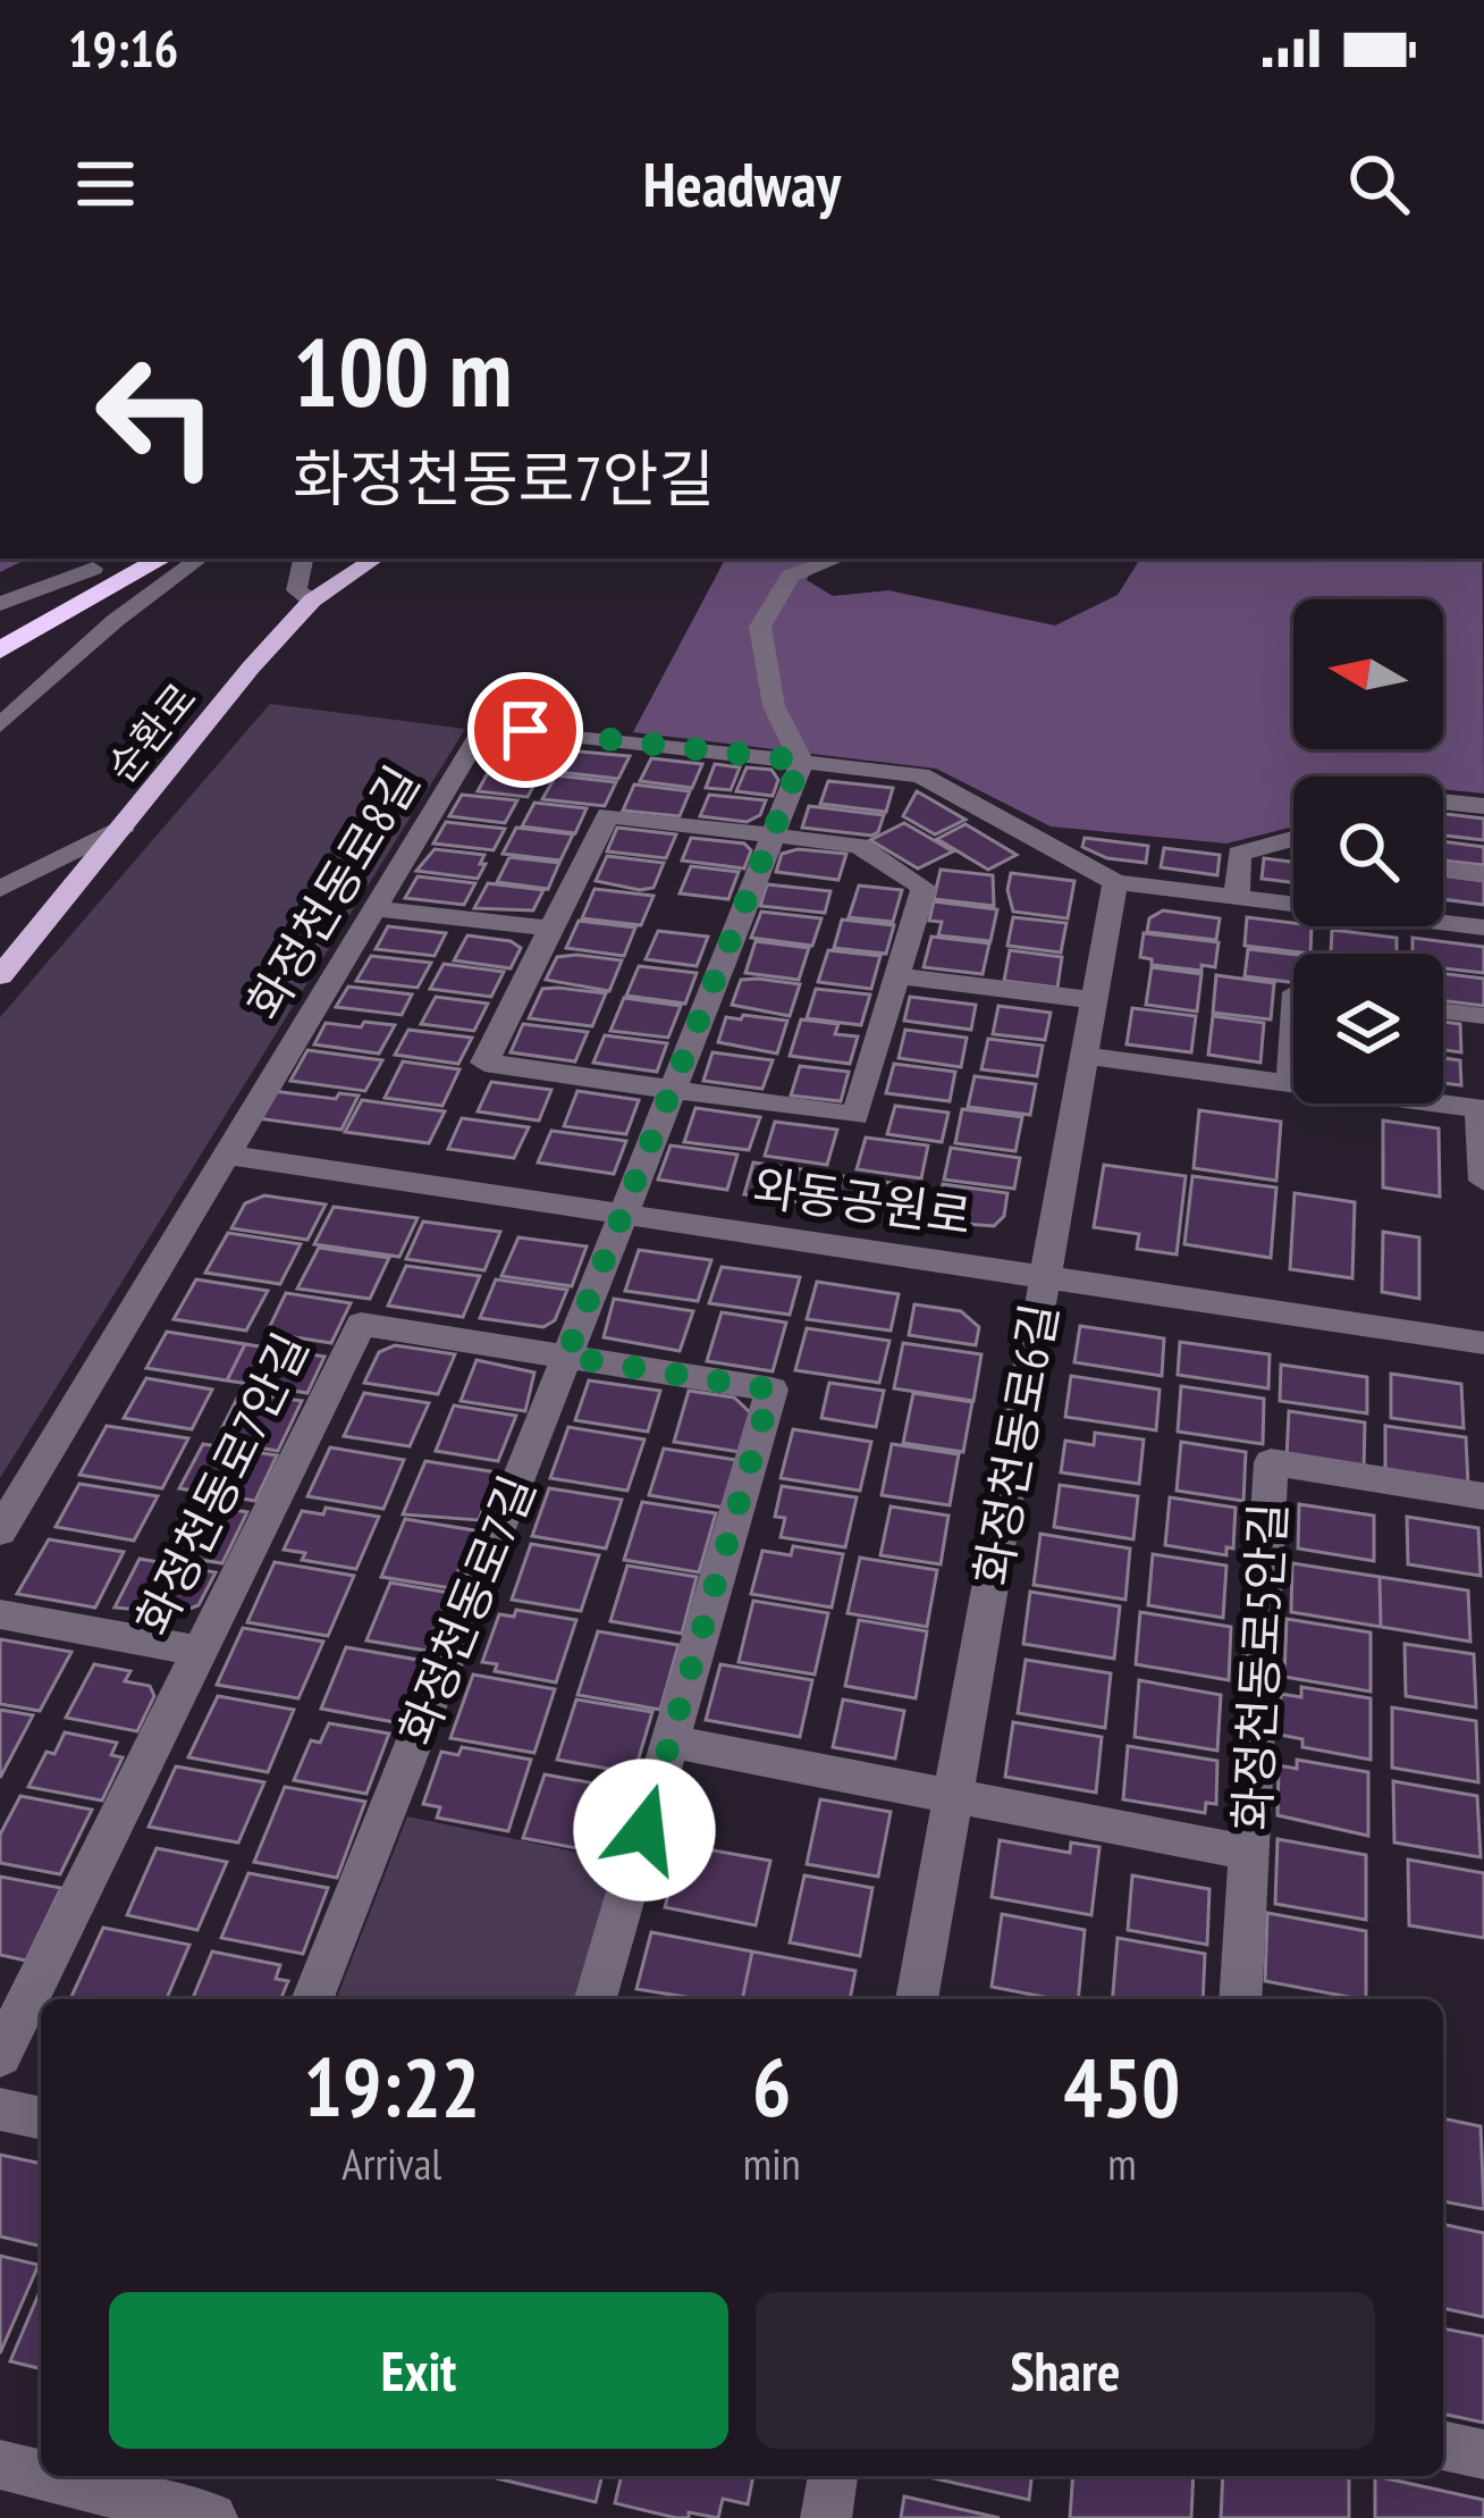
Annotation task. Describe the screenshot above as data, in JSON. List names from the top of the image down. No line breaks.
{"streets":{"main road":["순환로"],"street":["화정천동로8길","와동공원로","화정천동로6길","화정천동로7안길","화정천동로7길","화정천동로5안길"]},"crossings":[["화정천동로8길","와동공원로"],["화정천동로8길","화정천동로6길"],["화정천동로8길","화정천동로7길"],["와동공원로","화정천동로6길"],["와동공원로","화정천동로7길"],["화정천동로7안길","화정천동로7길"]],"north":"left","page":{"status":"19:16","header":"Headway","turn":["100 m","화정천동로7안길"],"eta":["19:22","Arrival","6","min","450","m"],"buttons":["Exit","Share"]}}
